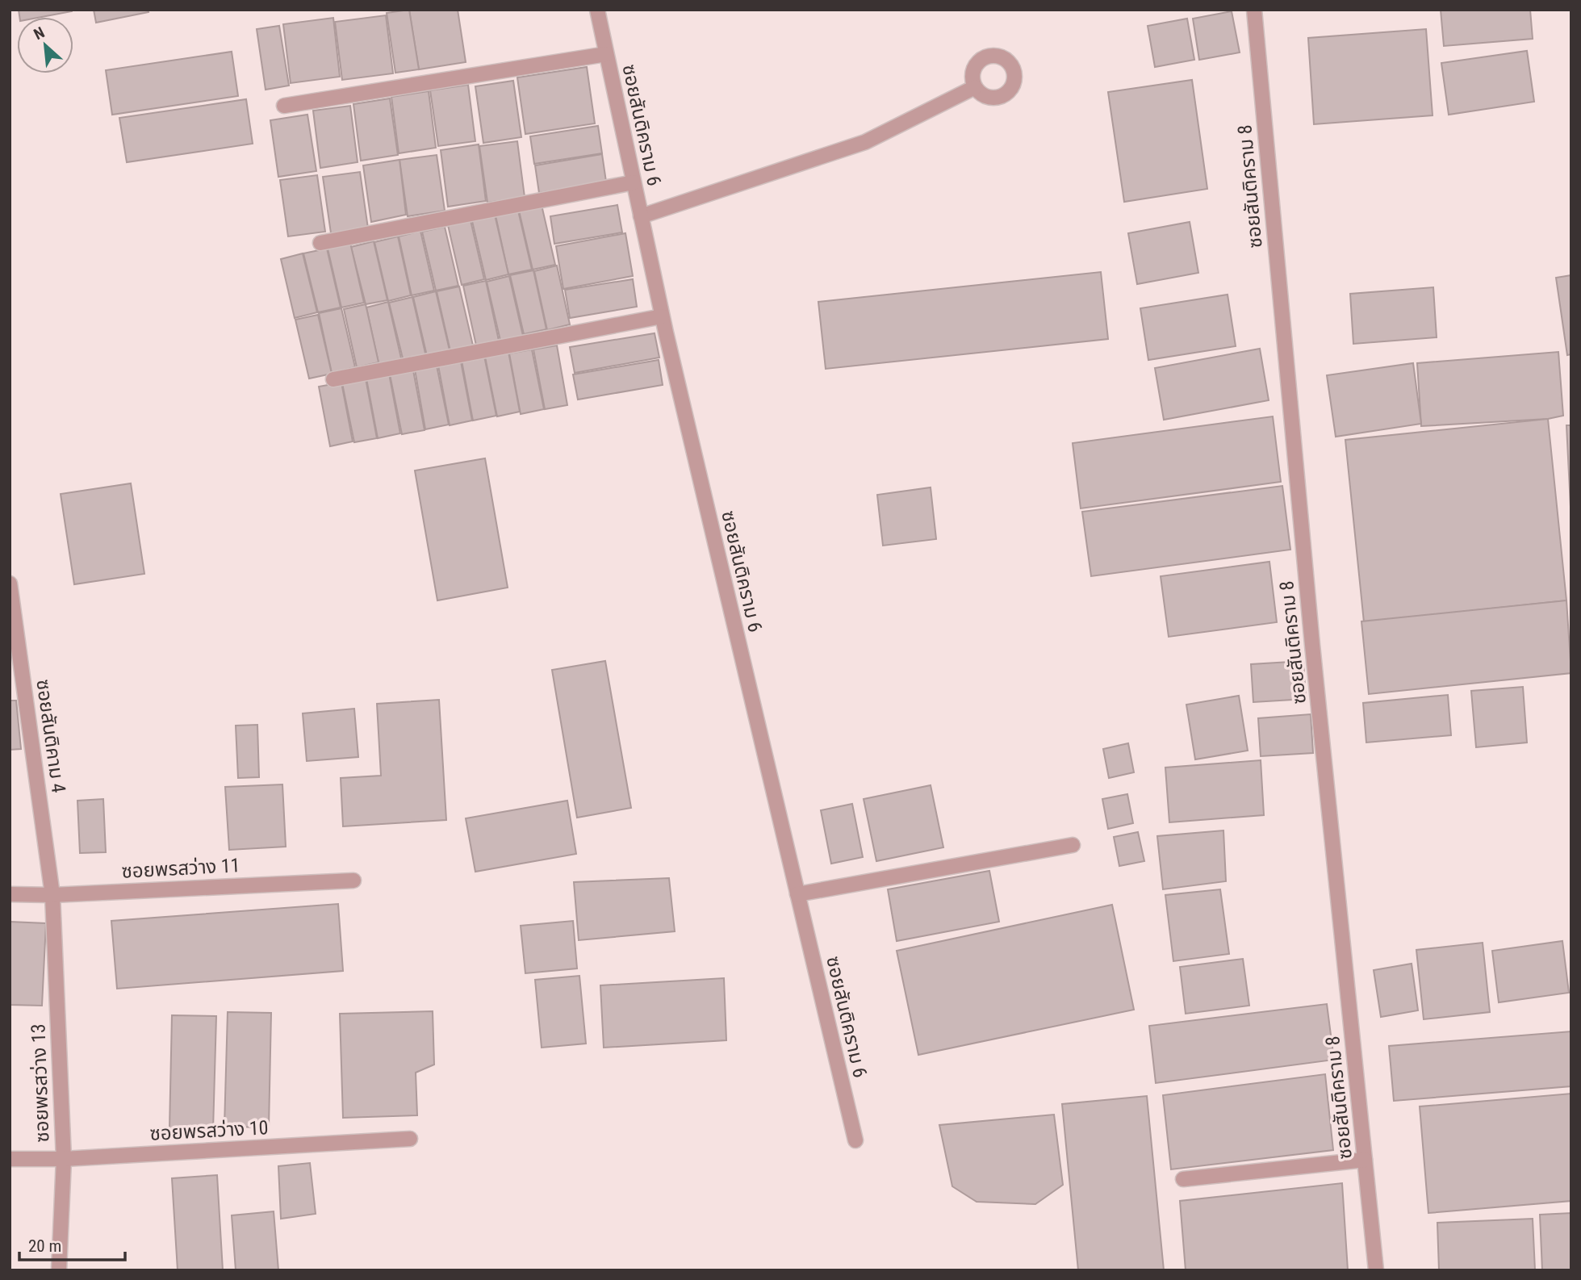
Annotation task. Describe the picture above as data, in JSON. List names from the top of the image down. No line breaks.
{"streets":{"street":["ซอยสันติคราม 6","ซอยสันติคราม 8","ซอยสันติคาม 4","ซอยพรสว่าง 11","ซอยพรสว่าง 13","ซอยพรสว่าง 10"]},"crossings":[["ซอยสันติคาม 4","ซอยพรสว่าง 11"],["ซอยสันติคาม 4","ซอยพรสว่าง 13"],["ซอยพรสว่าง 11","ซอยพรสว่าง 13"],["ซอยพรสว่าง 13","ซอยพรสว่าง 10"]],"scale_bar":"20 m","north":"top left"}
